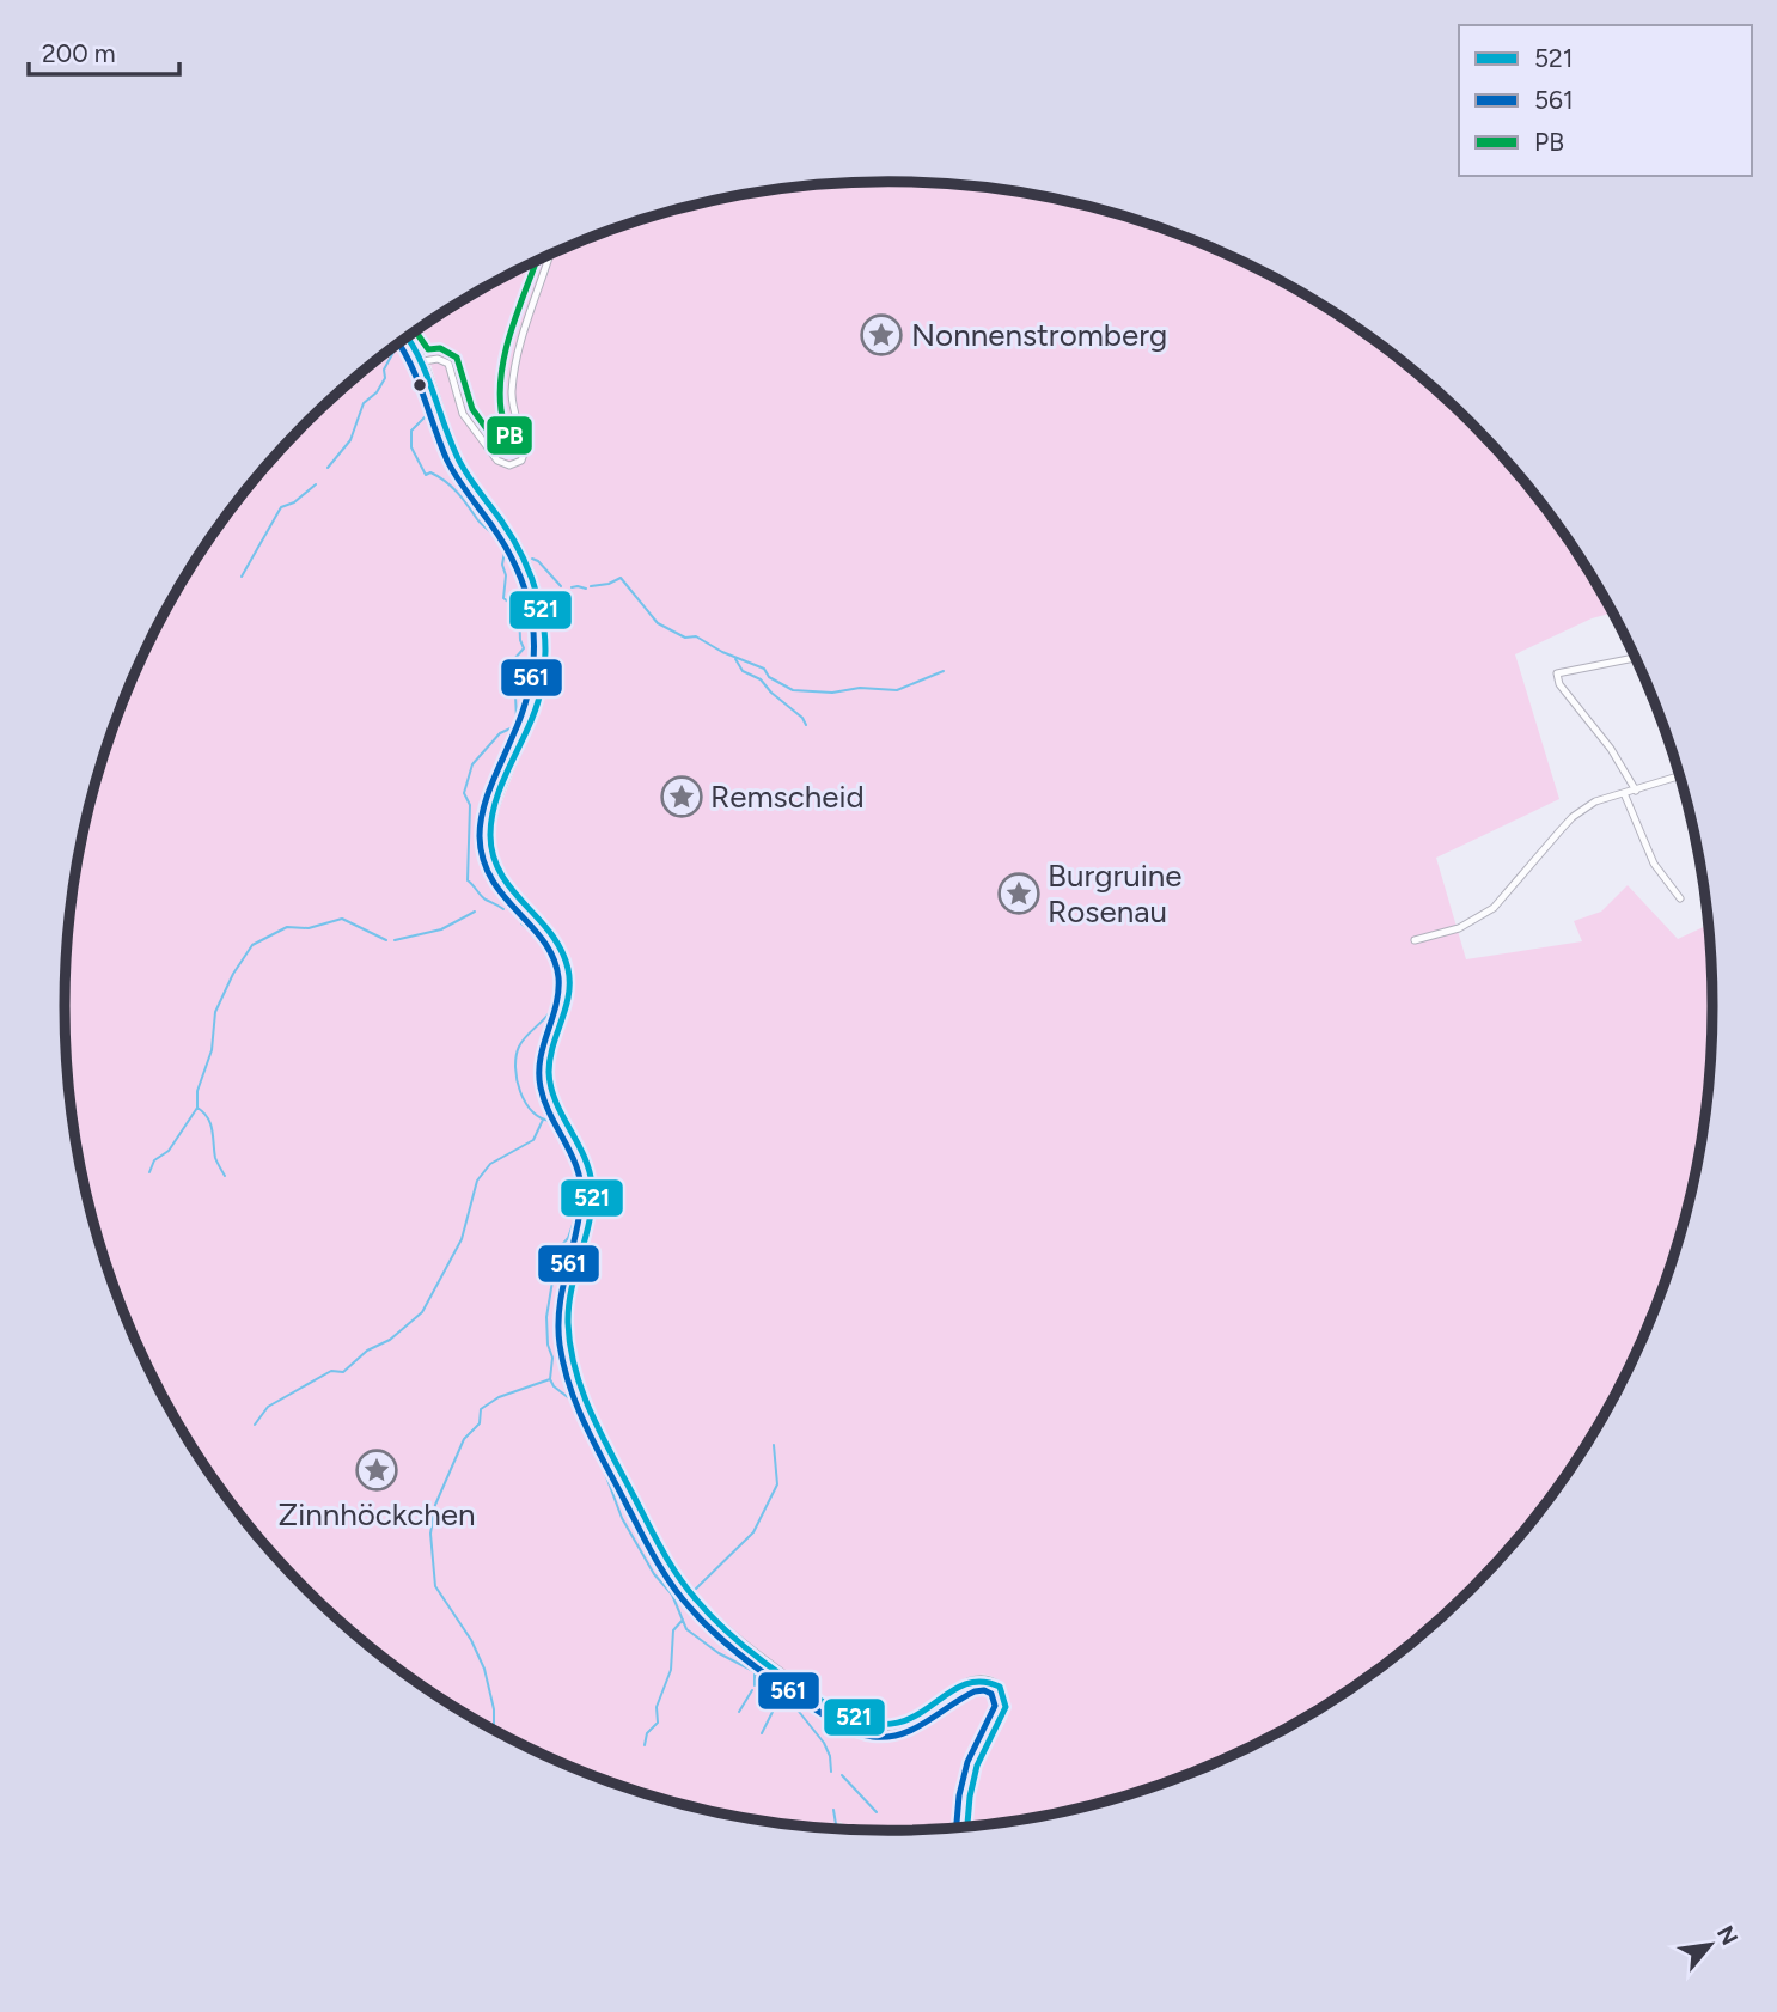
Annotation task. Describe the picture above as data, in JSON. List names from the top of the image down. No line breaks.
{"places":{"place":["Nonnenstromberg","Remscheid","Burgruine Rosenau","Zinnhöckchen"]},"lines":["transit line PB","transit line 521","transit line 561"],"legend":["521","561","PB"],"scale_bar":"200 m","north":"top right"}
